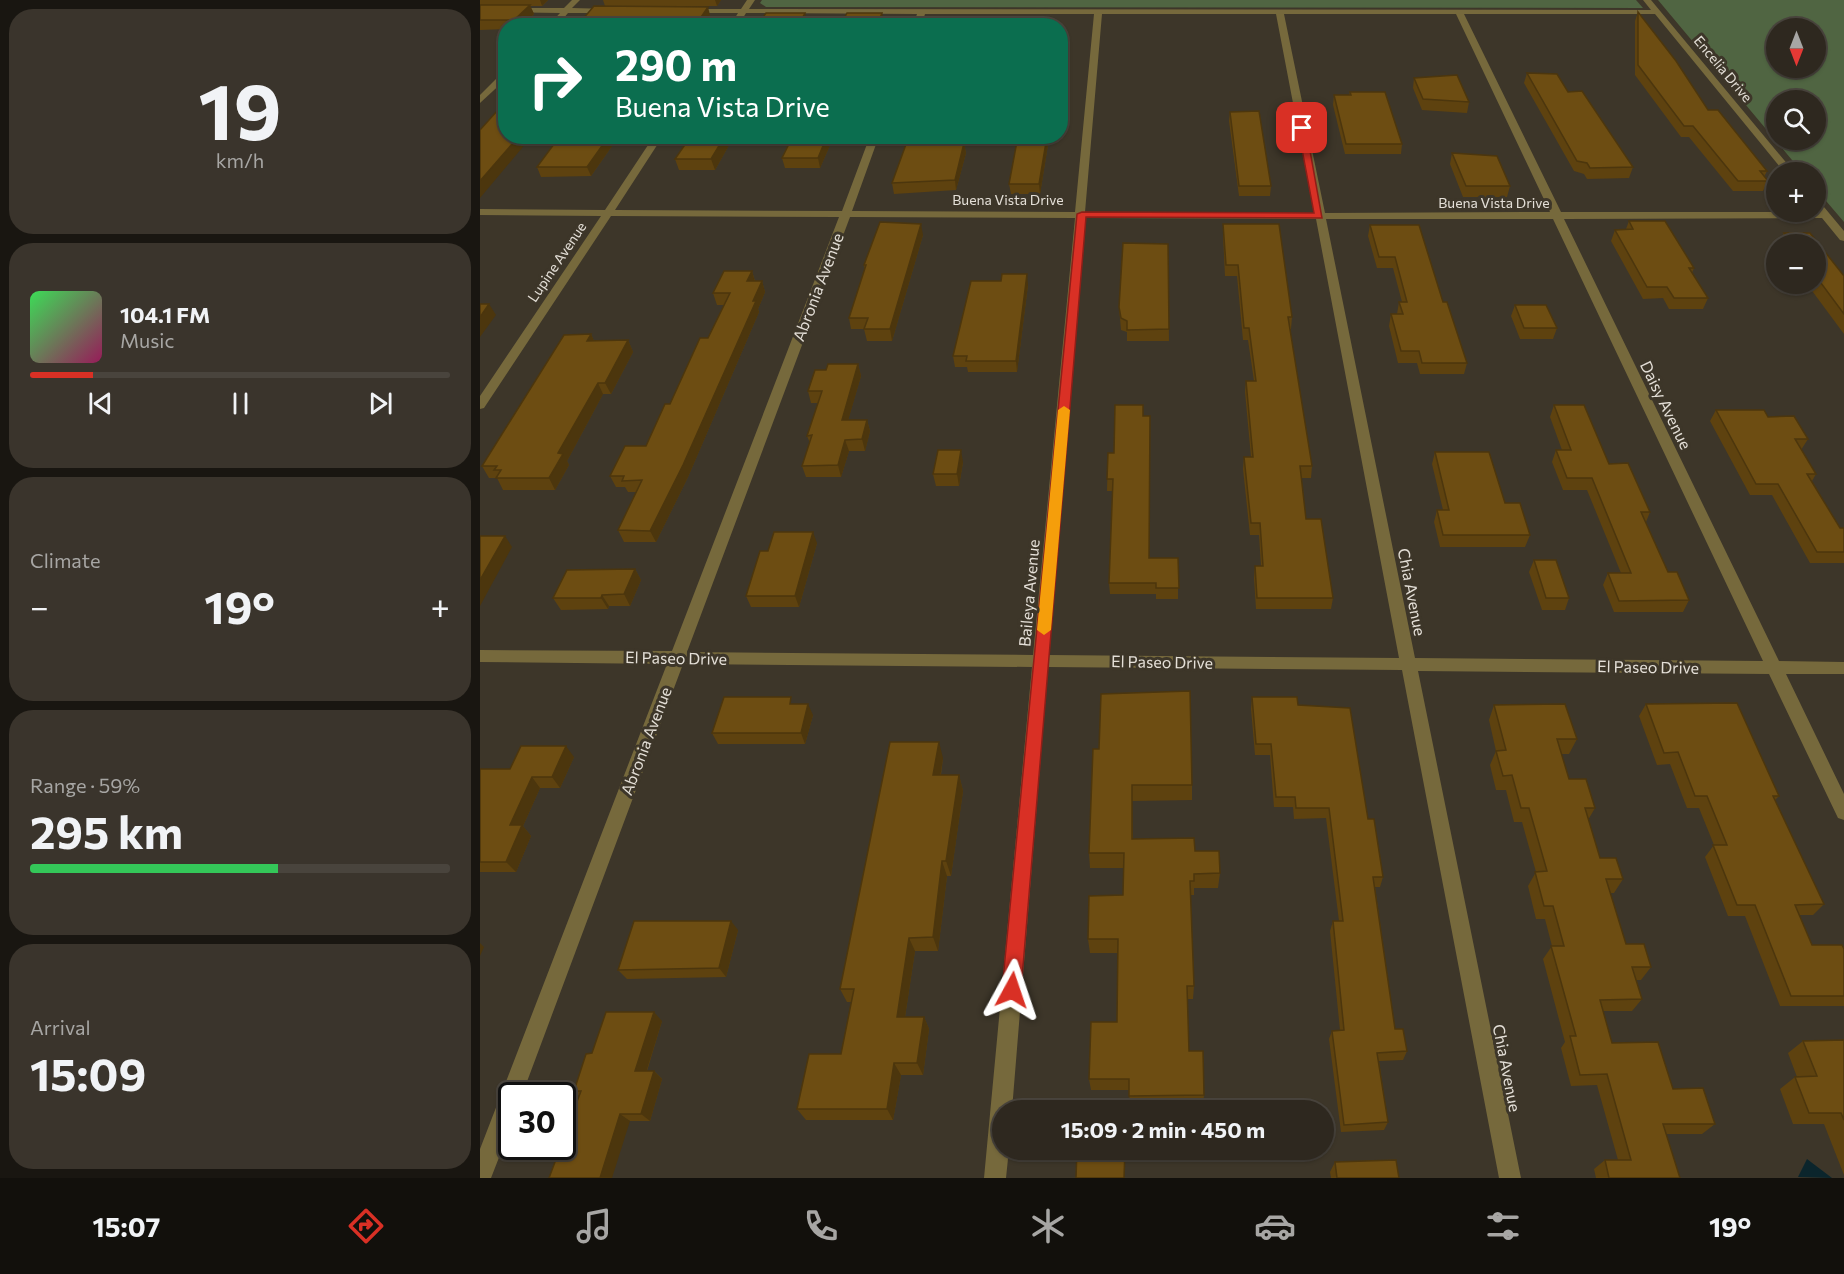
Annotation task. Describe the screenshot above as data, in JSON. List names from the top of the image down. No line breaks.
{"streets":{"street":["Encelia Drive","Buena Vista Drive","Lupine Avenue","Abronia Avenue","Daisy Avenue","Chia Avenue","Baileya Avenue","El Paseo Drive"]},"crossings":[["Buena Vista Drive","Lupine Avenue"],["Buena Vista Drive","Abronia Avenue"],["Buena Vista Drive","Daisy Avenue"],["Buena Vista Drive","Chia Avenue"],["Buena Vista Drive","Baileya Avenue"],["Abronia Avenue","El Paseo Drive"],["Daisy Avenue","El Paseo Drive"],["Chia Avenue","El Paseo Drive"],["Baileya Avenue","El Paseo Drive"]],"north":"bottom","page":{"tile":[["19","km/h"],"Climate",["Range · 59%","295 km"],["Arrival","15:09"]],"map_buttons":["+","−"],"turn":["290 m","Buena Vista Drive"],"song":["104.1 FM","Music"],"heat":["−","19°","+"],"limit":"30","trip":"15:09 · 2 min · 450 m","tabs":["15:07","19°"]}}
